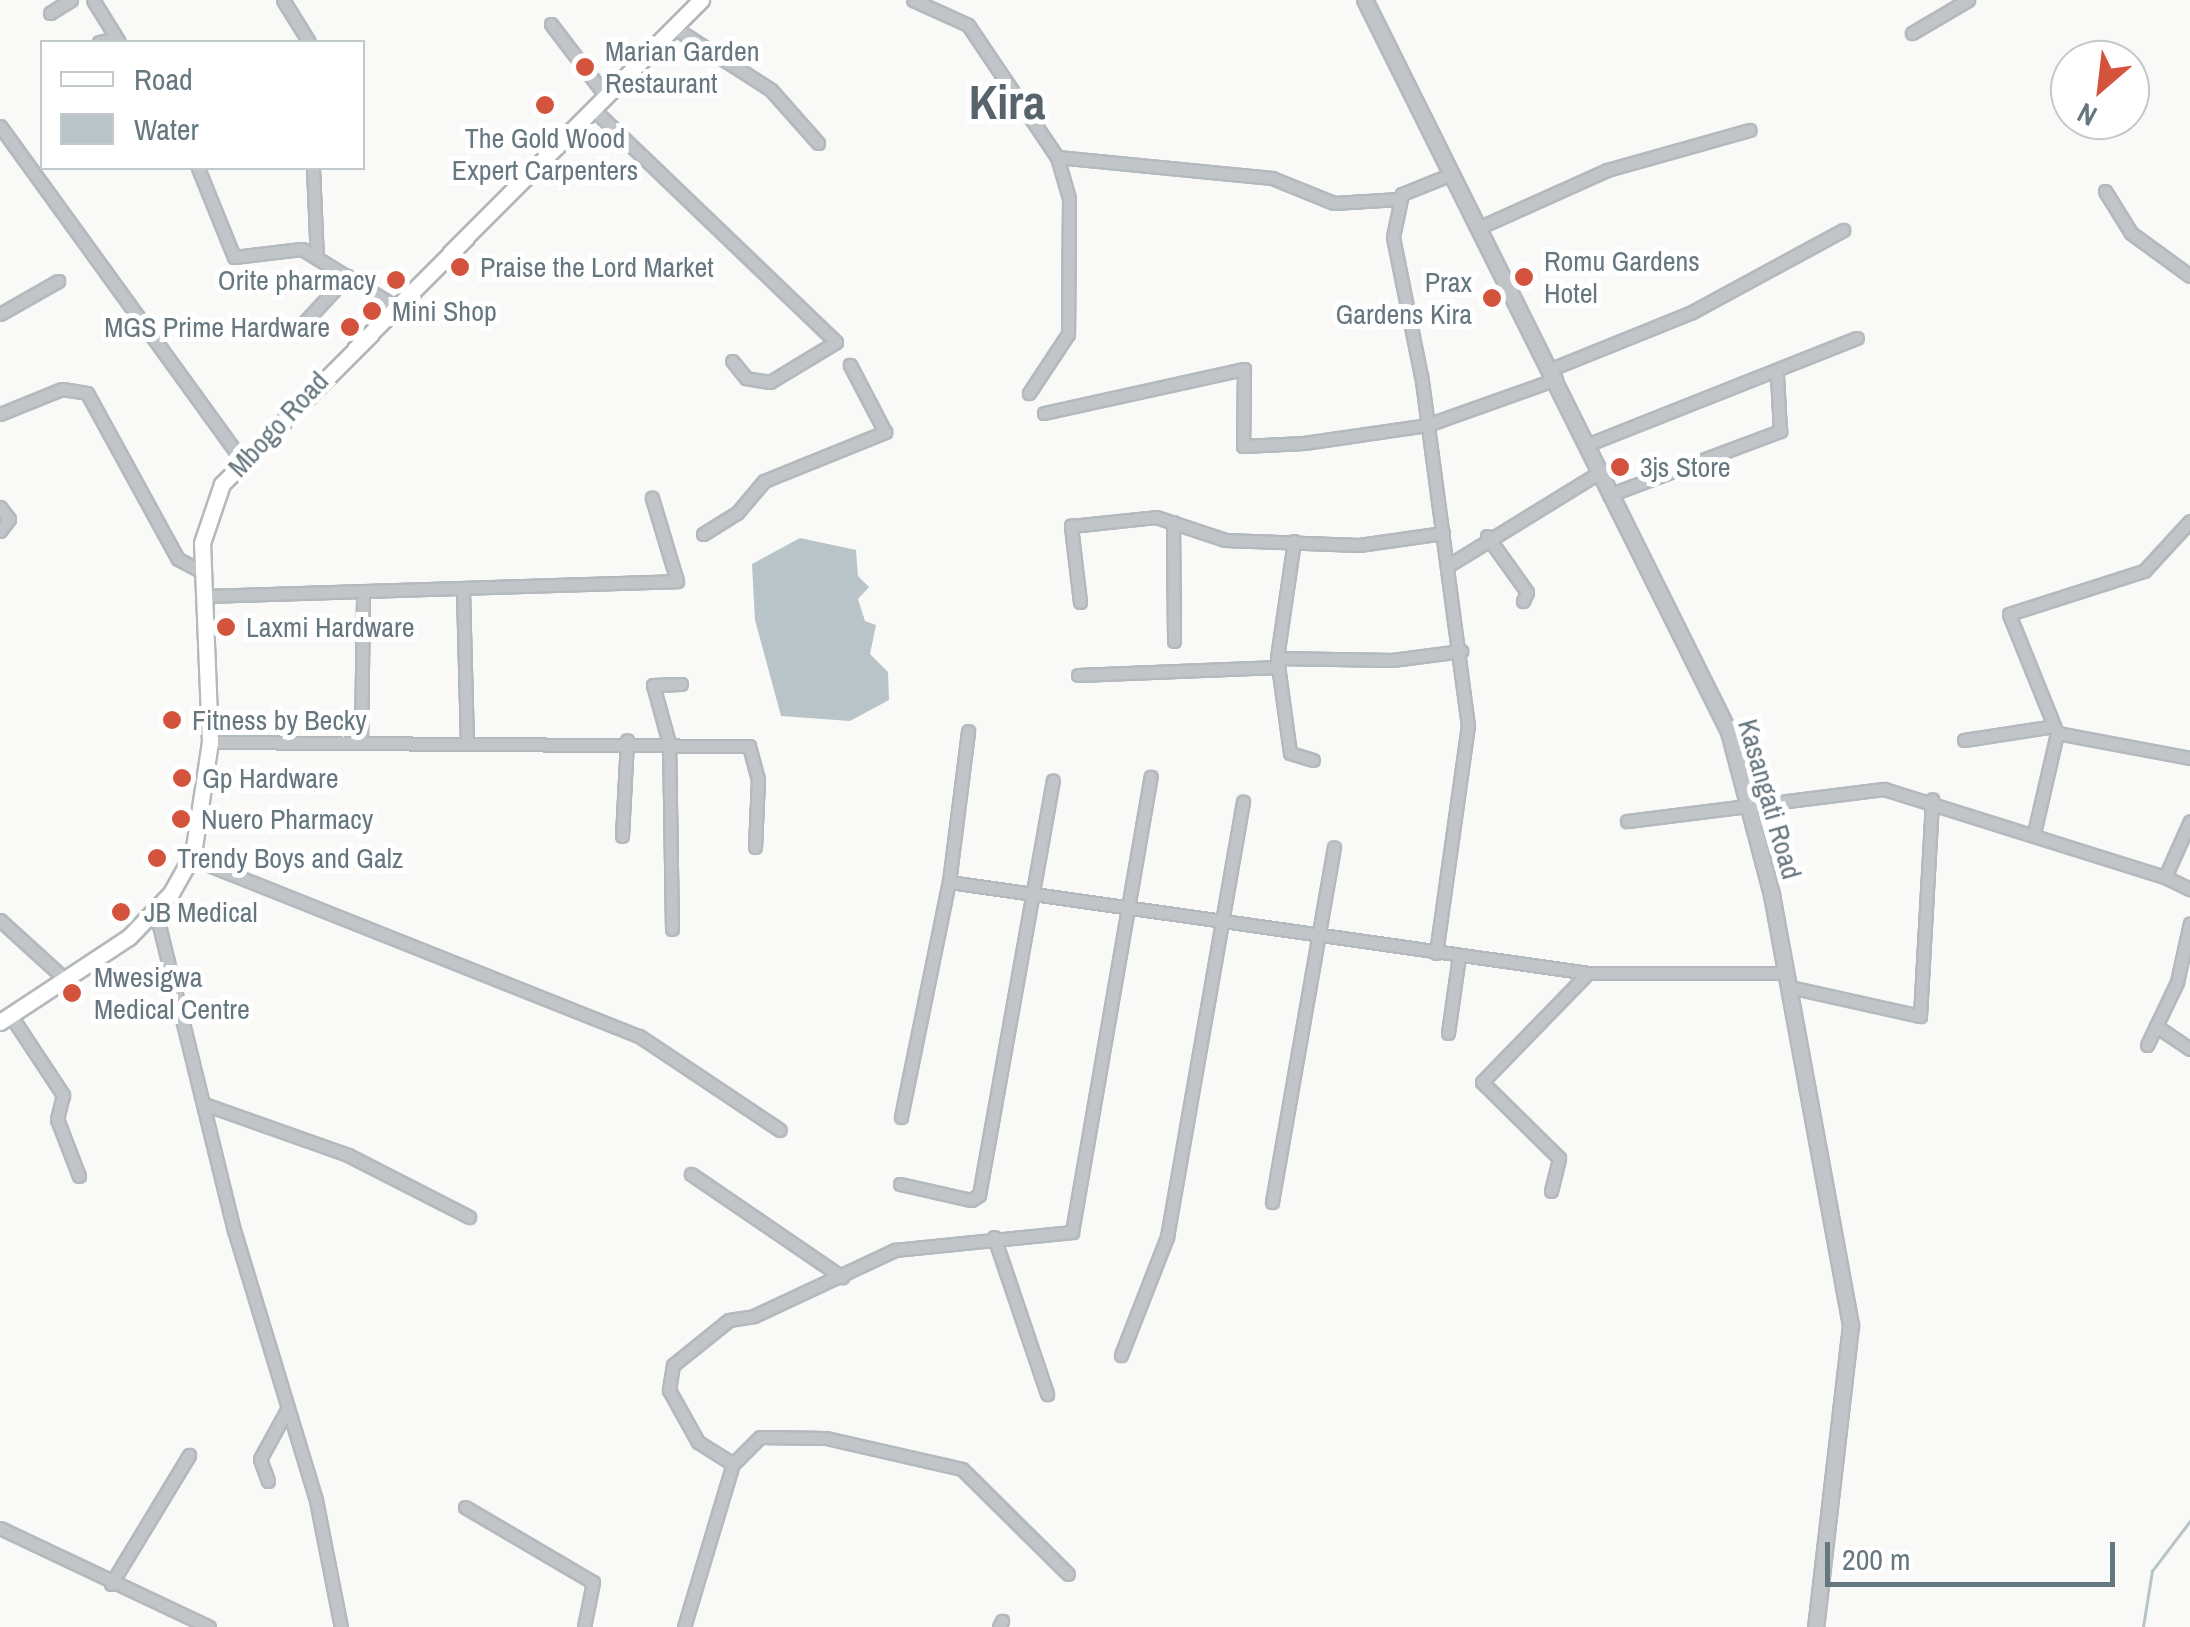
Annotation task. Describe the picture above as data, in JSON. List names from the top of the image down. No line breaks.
{"streets":{"main road":["Mbogo Road"],"street":["Kasangati Road"]},"districts":["Kira"],"places":["Marian Garden Restaurant","The Gold Wood Expert Carpenters","Praise the Lord Market","Romu Gardens Hotel","Orite pharmacy","Prax Gardens Kira","Mini Shop","MGS Prime Hardware","3js Store","Laxmi Hardware","Fitness by Becky","Gp Hardware","Nuero Pharmacy","Trendy Boys and Galz","JB Medical","Mwesigwa Medical Centre"],"legend":["Road","Water"],"scale_bar":"200 m","north":"bottom left"}
